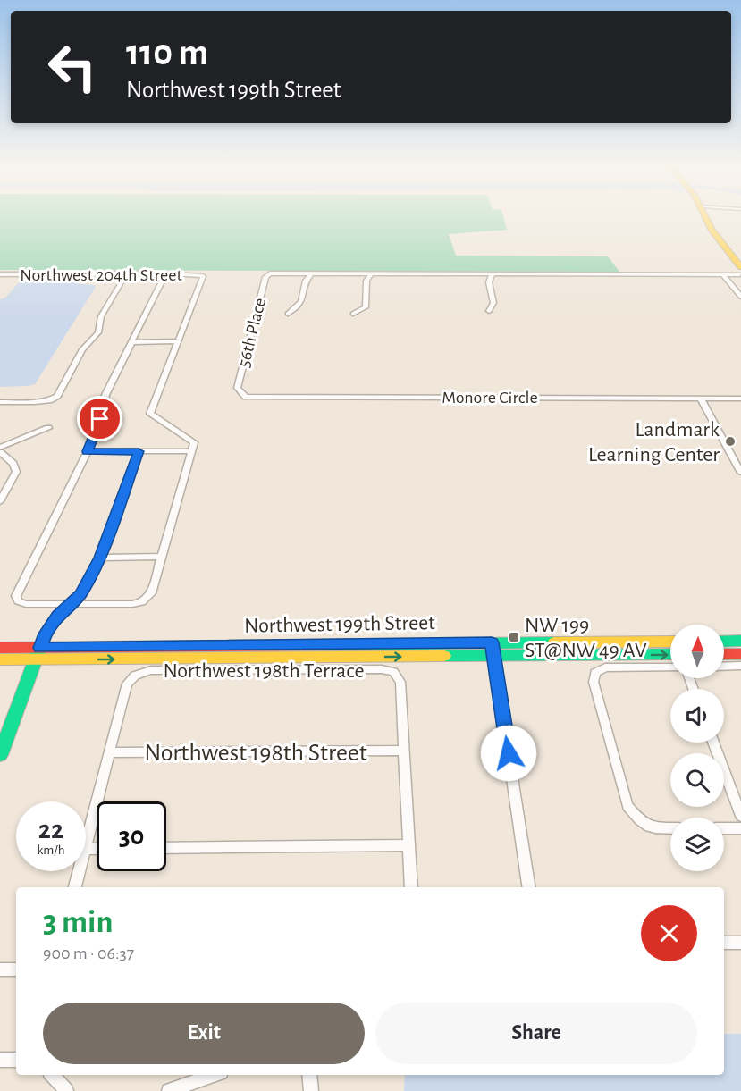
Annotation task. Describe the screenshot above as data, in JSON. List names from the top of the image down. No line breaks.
{"streets":{"main road":["Northwest 199th Street"],"street":["Northwest 204th Street","56th Place","Monore Circle","Northwest 198th Terrace","Northwest 198th Street"]},"crossings":[["56th Place","Monore Circle"],["Northwest 199th Street","Northwest 198th Terrace"],["Northwest 198th Terrace","Northwest 198th Street"]],"places":{"other":["Landmark Learning Center"],"transit":["NW 199 ST@NW 49 AV"]},"north":"top","page":{"turn":["110 m","Northwest 199th Street"],"speed":"22 km/h","limit":"30","heading":["3 min","900 m · 06:37"],"buttons":["Exit","Share"]}}
